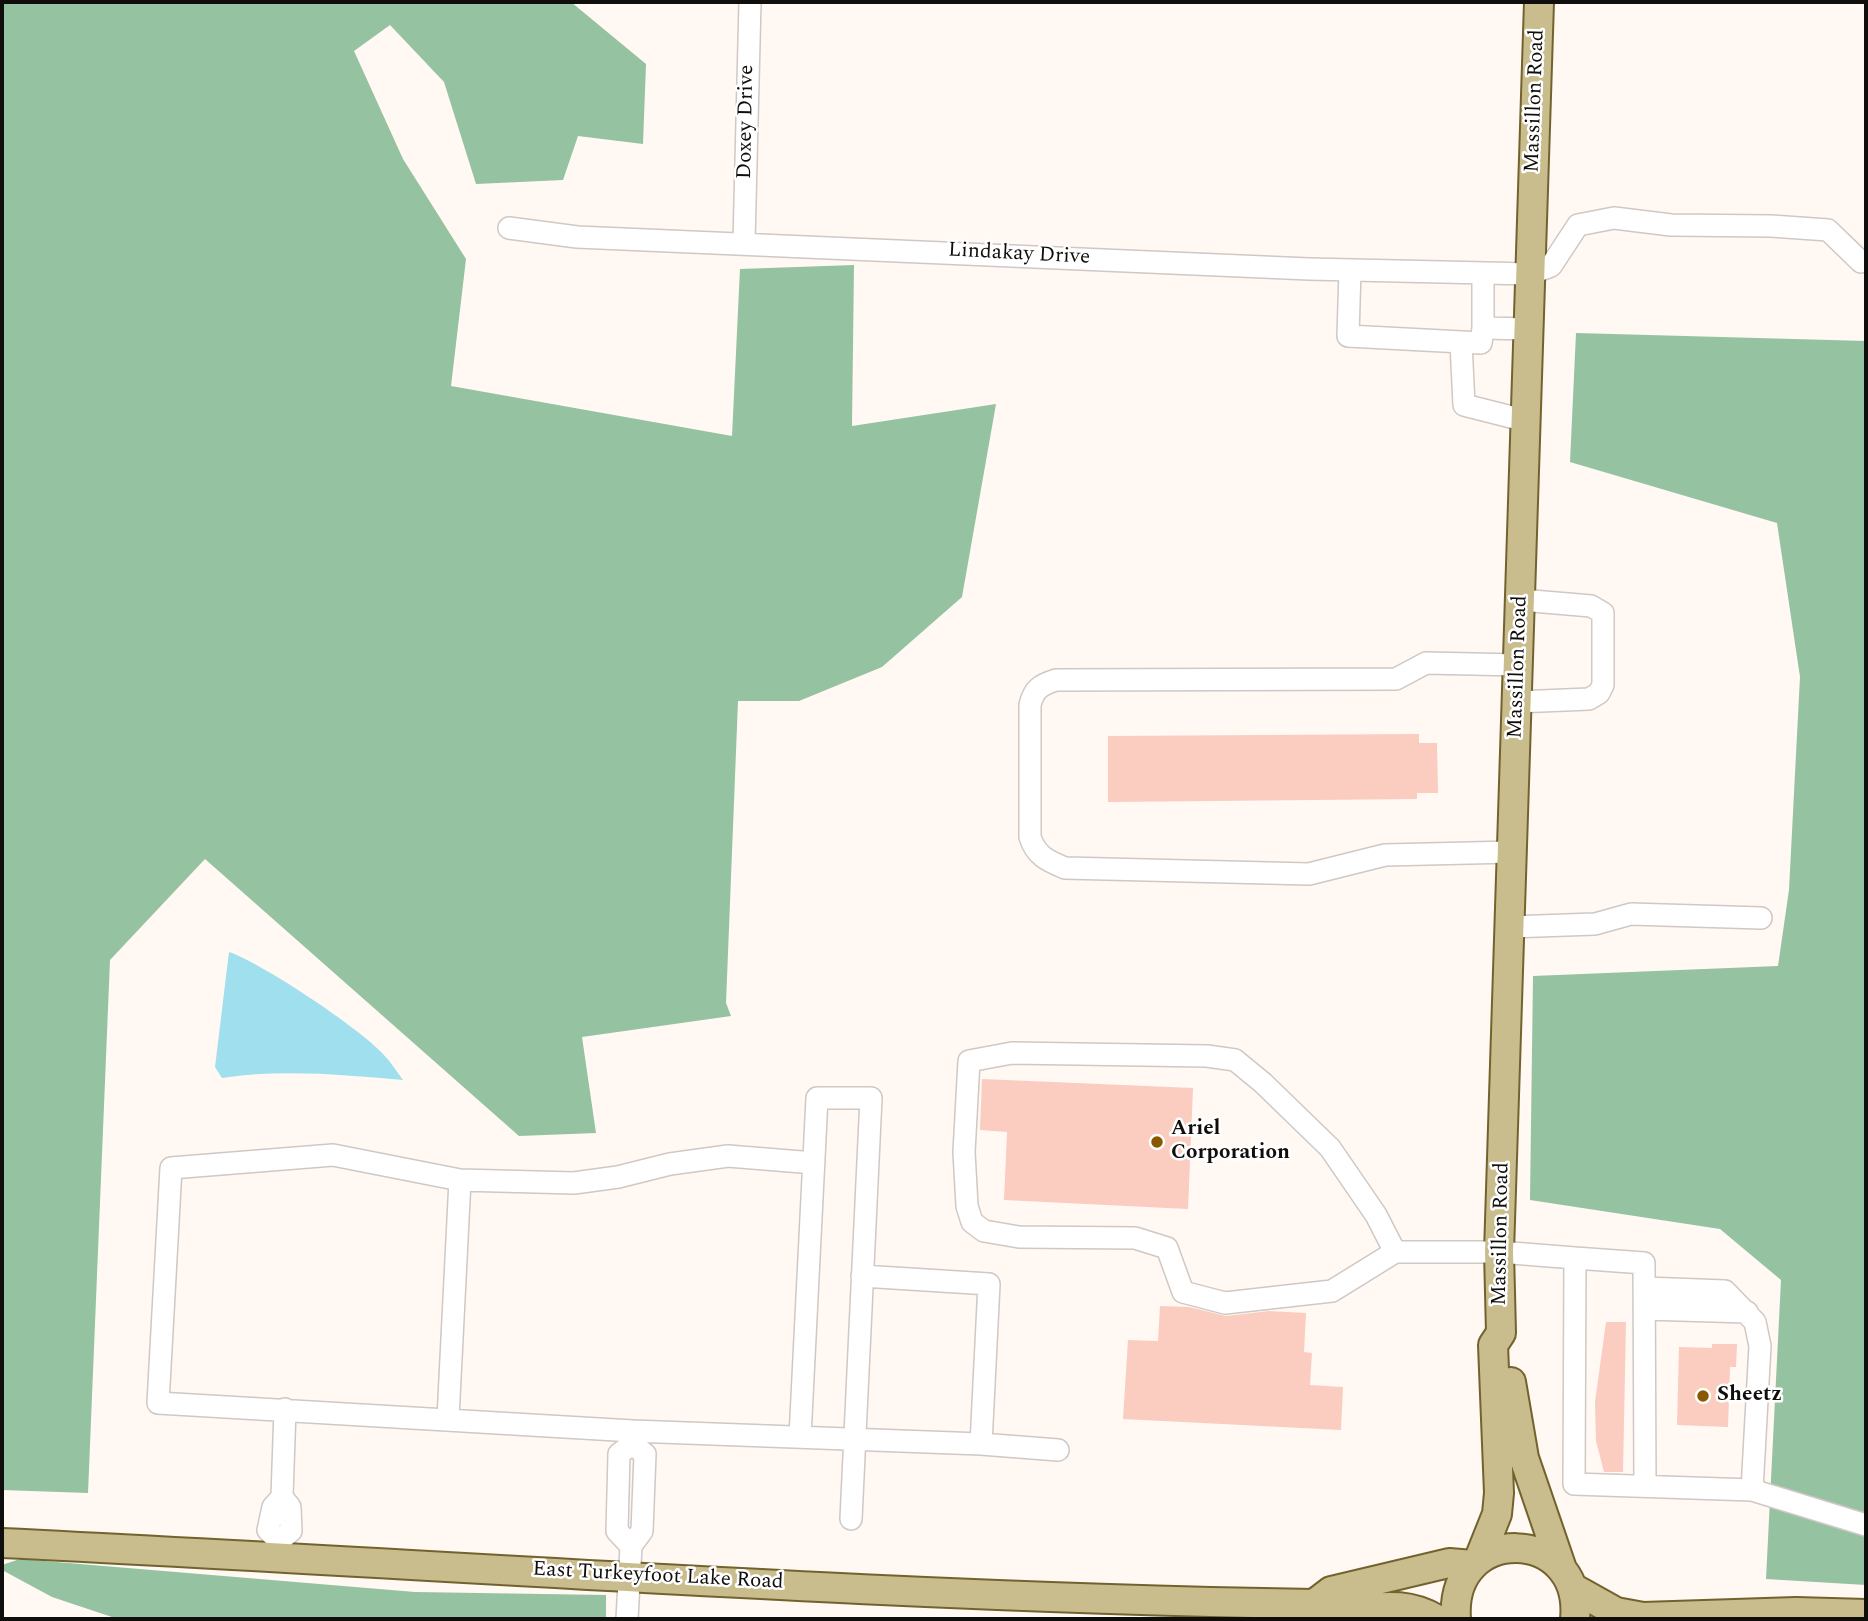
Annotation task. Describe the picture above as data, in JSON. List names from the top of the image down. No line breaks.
{"streets":{"main road":["Massillon Road","East Turkeyfoot Lake Road"],"street":["Doxey Drive","Lindakay Drive"]},"crossings":[["Massillon Road","Lindakay Drive"],["Massillon Road","East Turkeyfoot Lake Road"],["Doxey Drive","Lindakay Drive"]],"places":["Ariel Corporation","Sheetz"]}
